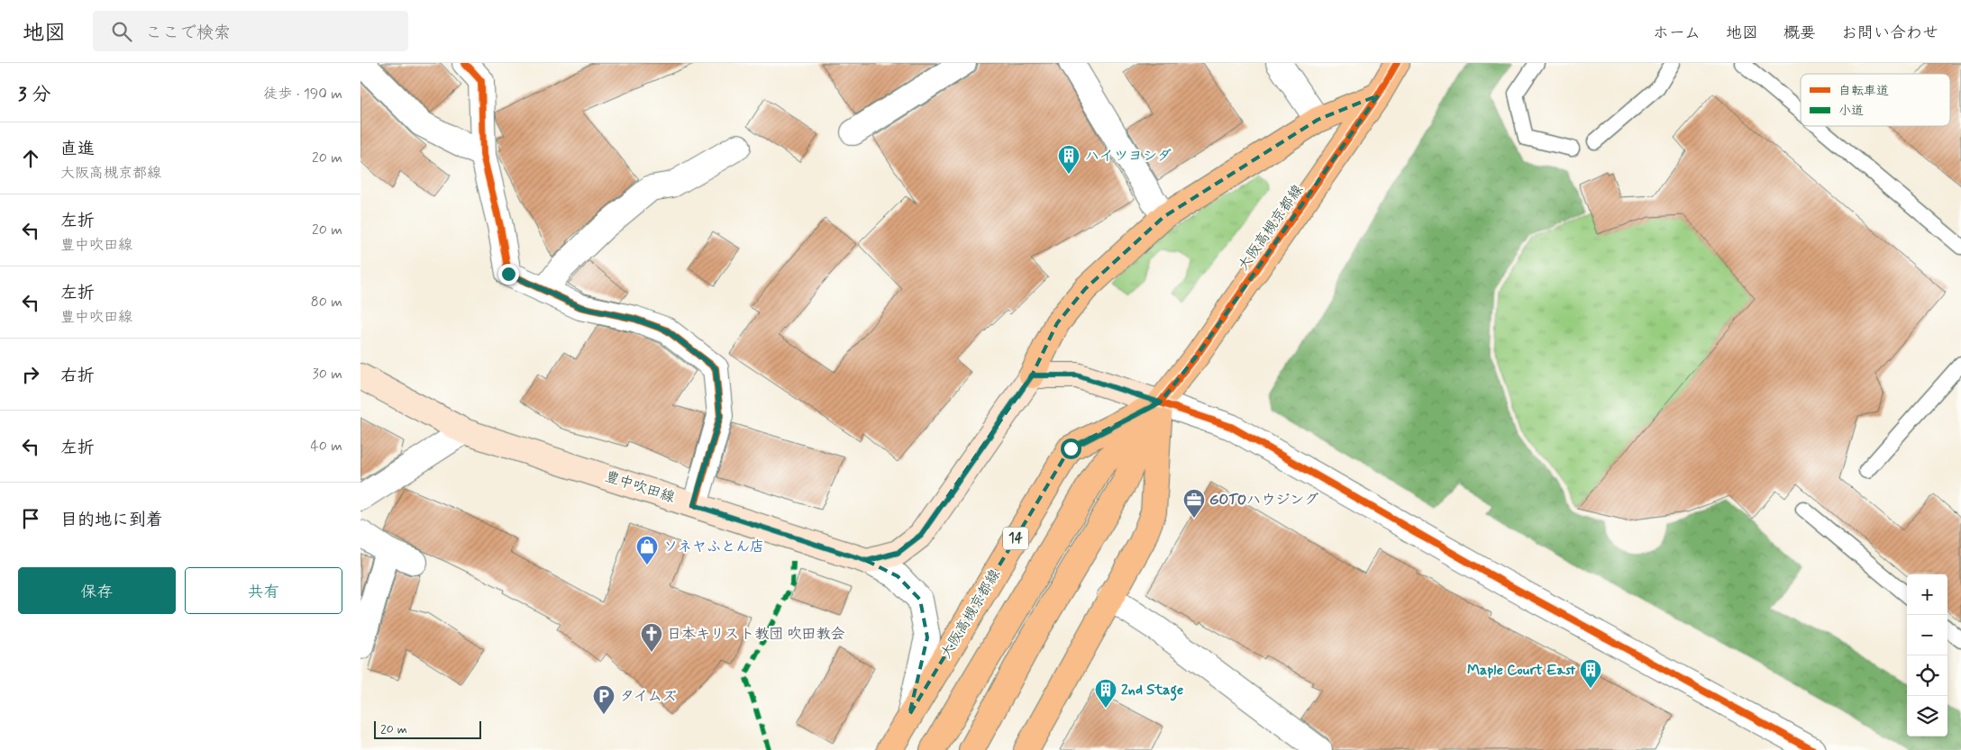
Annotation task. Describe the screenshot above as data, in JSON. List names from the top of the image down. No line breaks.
{"streets":{"main road":["大阪高槻京都線","豊中吹田線","14"]},"places":{"building":["ハイツヨシダ","Maple Court East","2nd Stage"],"office":["GOTOハウジング"],"shop":["ソネヤふとん店"],"church":["日本キリスト教団 吹田教会"],"parking":["タイムズ"]},"legend":["自転車道","小道"],"scale_bar":"20 m","page":{"header":"地図","search":"ここで検索","nav":["ホーム","地図","概要","お問い合わせ"],"heading":["3 分","徒歩 · 190 m"],"list":[["直進","大阪高槻京都線","20 m"],["左折","豊中吹田線","20 m"],["左折","豊中吹田線","80 m"],["右折","30 m"],["左折","40 m"],"目的地に到着"],"buttons":["保存","共有"],"map_buttons":["+","−"],"scale":"20 m"}}
